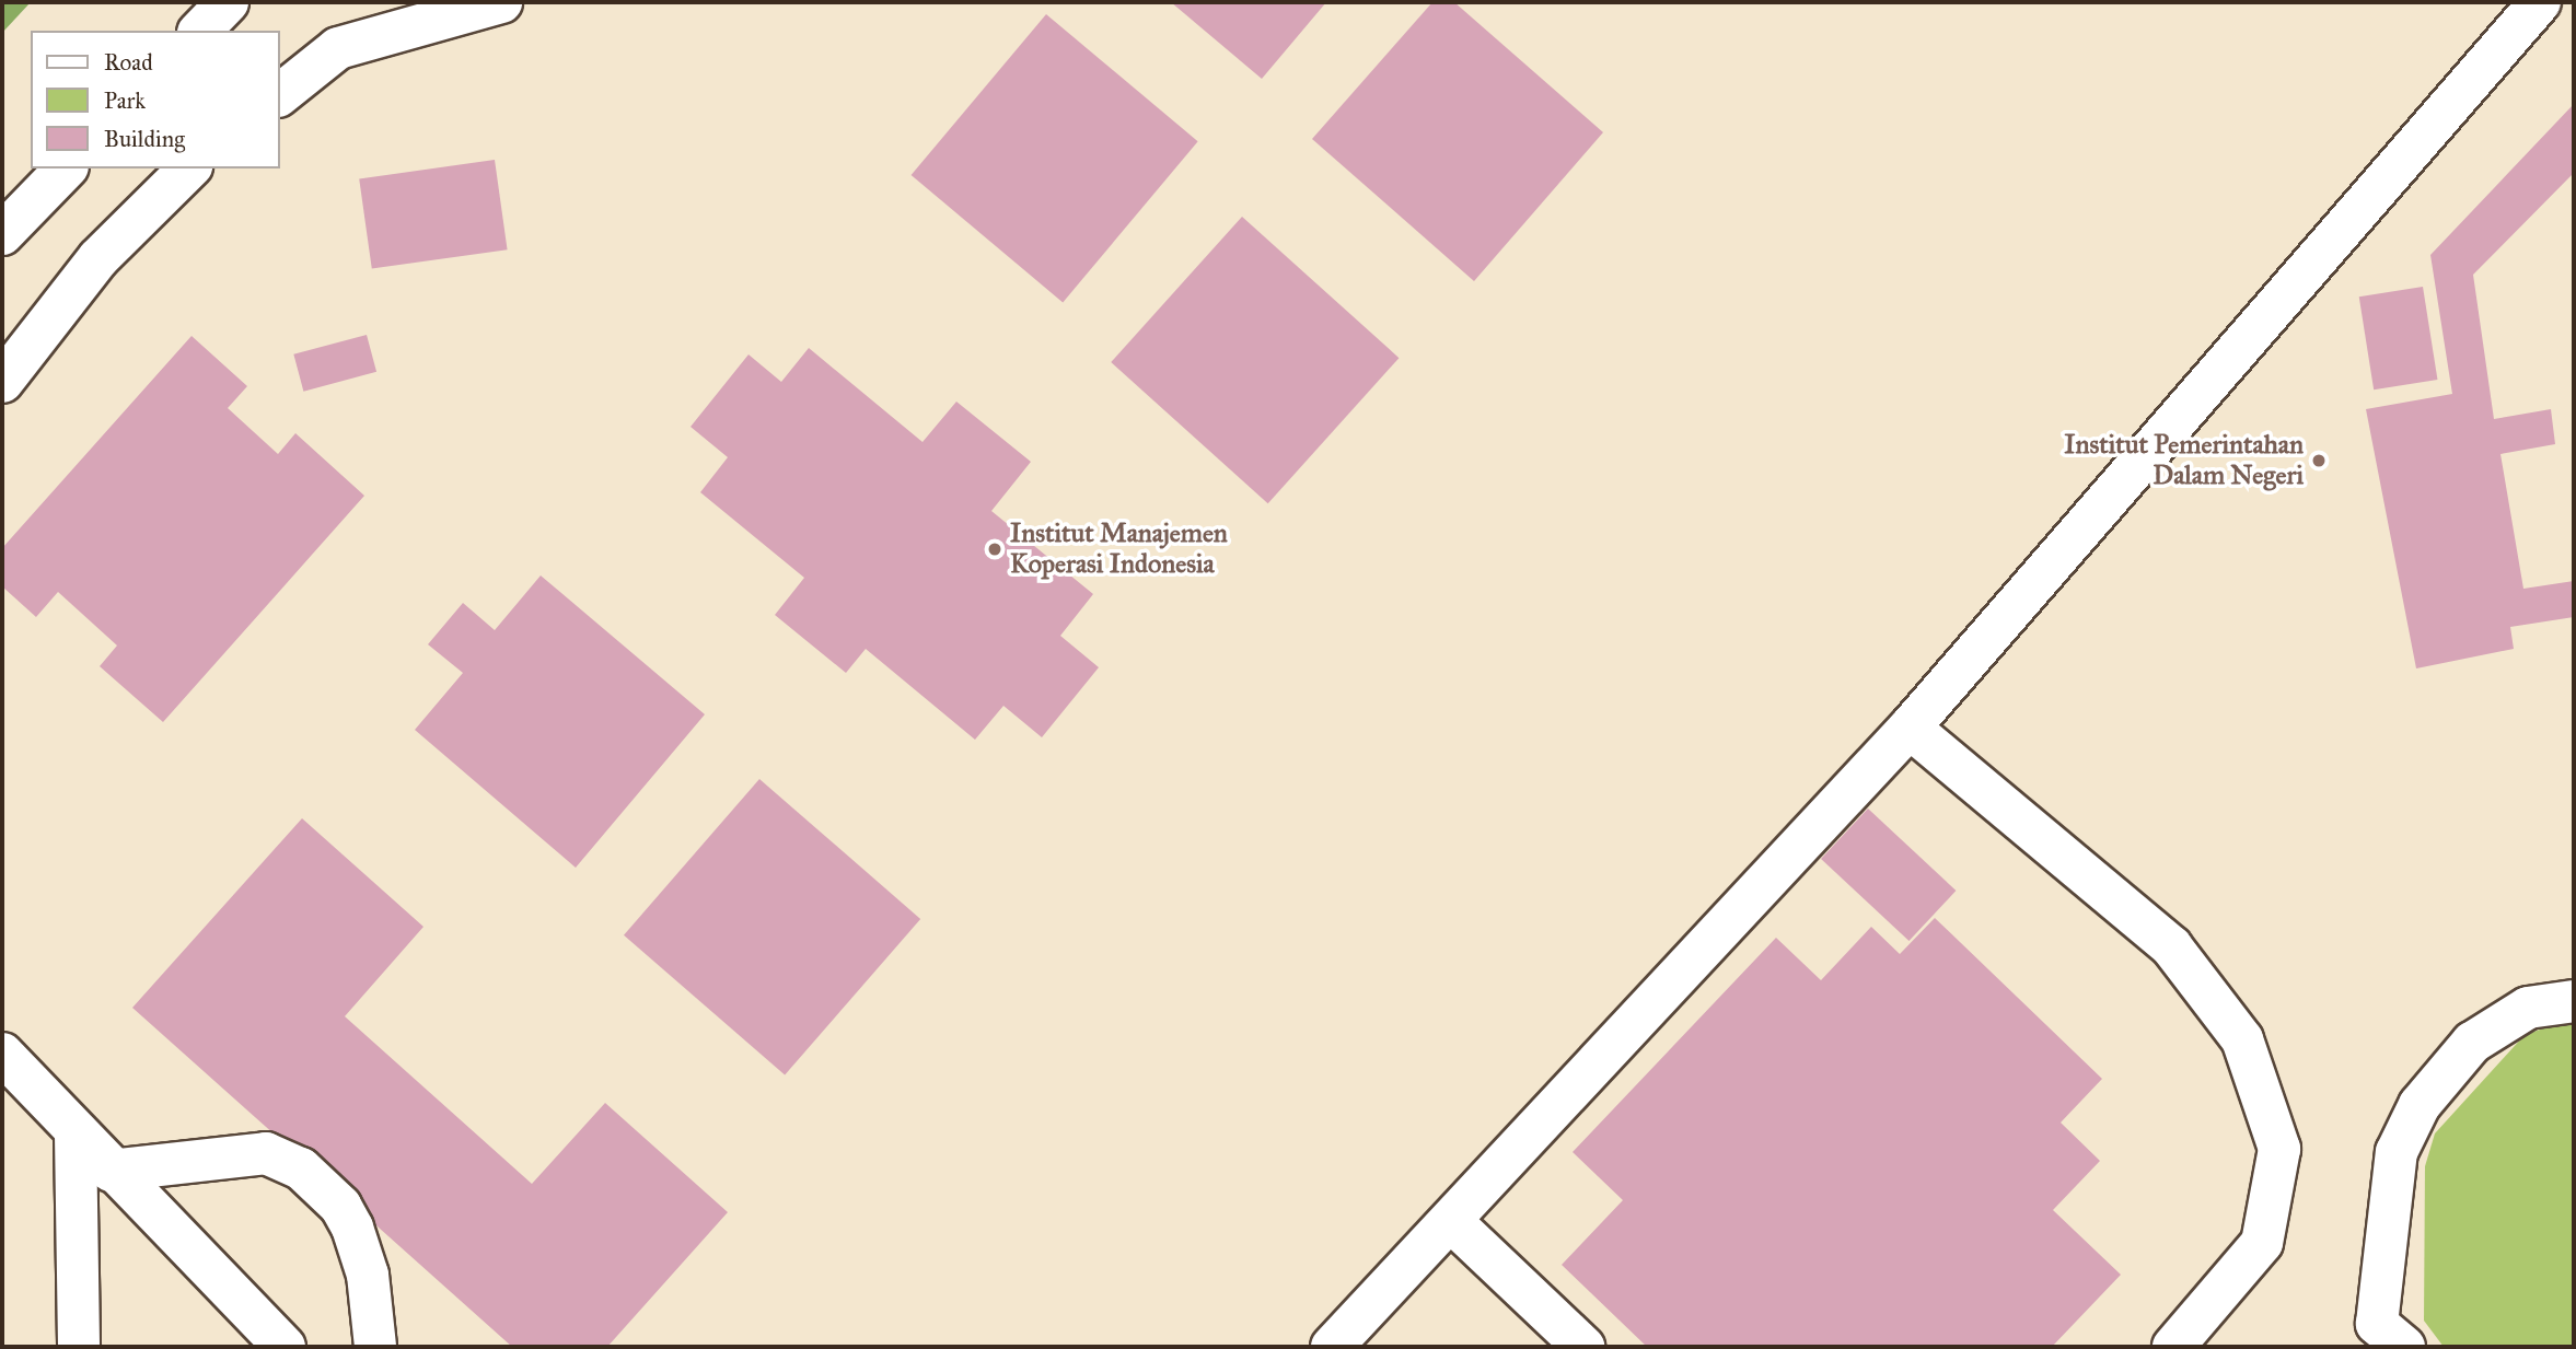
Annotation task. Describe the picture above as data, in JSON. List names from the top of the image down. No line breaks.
{"places":["Institut Pemerintahan Dalam Negeri","Institut Manajemen Koperasi Indonesia"],"legend":["Road","Park","Building"]}
